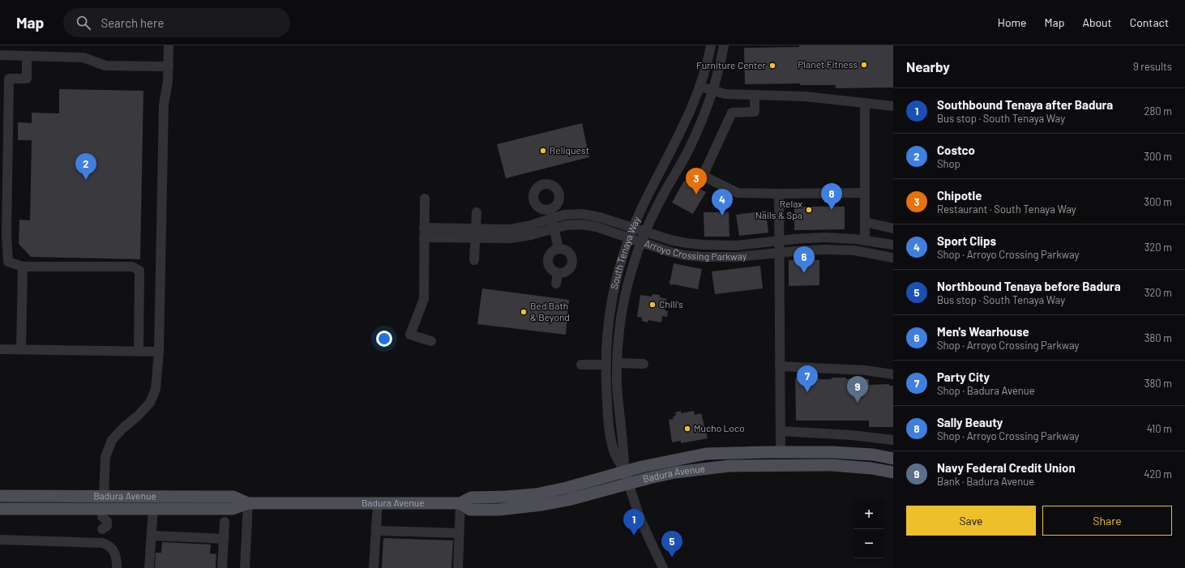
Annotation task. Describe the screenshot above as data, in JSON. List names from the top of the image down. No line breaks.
{"streets":{"main road":["Badura Avenue"],"street":["Arroyo Crossing Parkway","South Tenaya Way"]},"crossings":[["Arroyo Crossing Parkway","South Tenaya Way"],["South Tenaya Way","Badura Avenue"]],"places":["Planet Fitness","Furniture Center","Reliquest","Relax Nails & Spa","Chili's","Bed Bath & Beyond","Mucho Loco"],"page":{"header":"Map","search":"Search here","nav":["Home","Map","About","Contact"],"heading":["Nearby","9 results"],"list":[{"mark":"1","name":"Southbound Tenaya after Badura","note":"Bus stop · South Tenaya Way","value":"280 m"},{"mark":"2","name":"Costco","note":"Shop","value":"300 m"},{"mark":"3","name":"Chipotle","note":"Restaurant · South Tenaya Way","value":"300 m"},{"mark":"4","name":"Sport Clips","note":"Shop · Arroyo Crossing Parkway","value":"320 m"},{"mark":"5","name":"Northbound Tenaya before Badura","note":"Bus stop · South Tenaya Way","value":"320 m"},{"mark":"6","name":"Men's Wearhouse","note":"Shop · Arroyo Crossing Parkway","value":"380 m"},{"mark":"7","name":"Party City","note":"Shop · Badura Avenue","value":"380 m"},{"mark":"8","name":"Sally Beauty","note":"Shop · Arroyo Crossing Parkway","value":"410 m"},{"mark":"9","name":"Navy Federal Credit Union","note":"Bank · Badura Avenue","value":"420 m"}],"pins":["2","3","8","4","6","7","9","1","5"],"buttons":["Save","Share"],"map_buttons":["+","−"]}}
